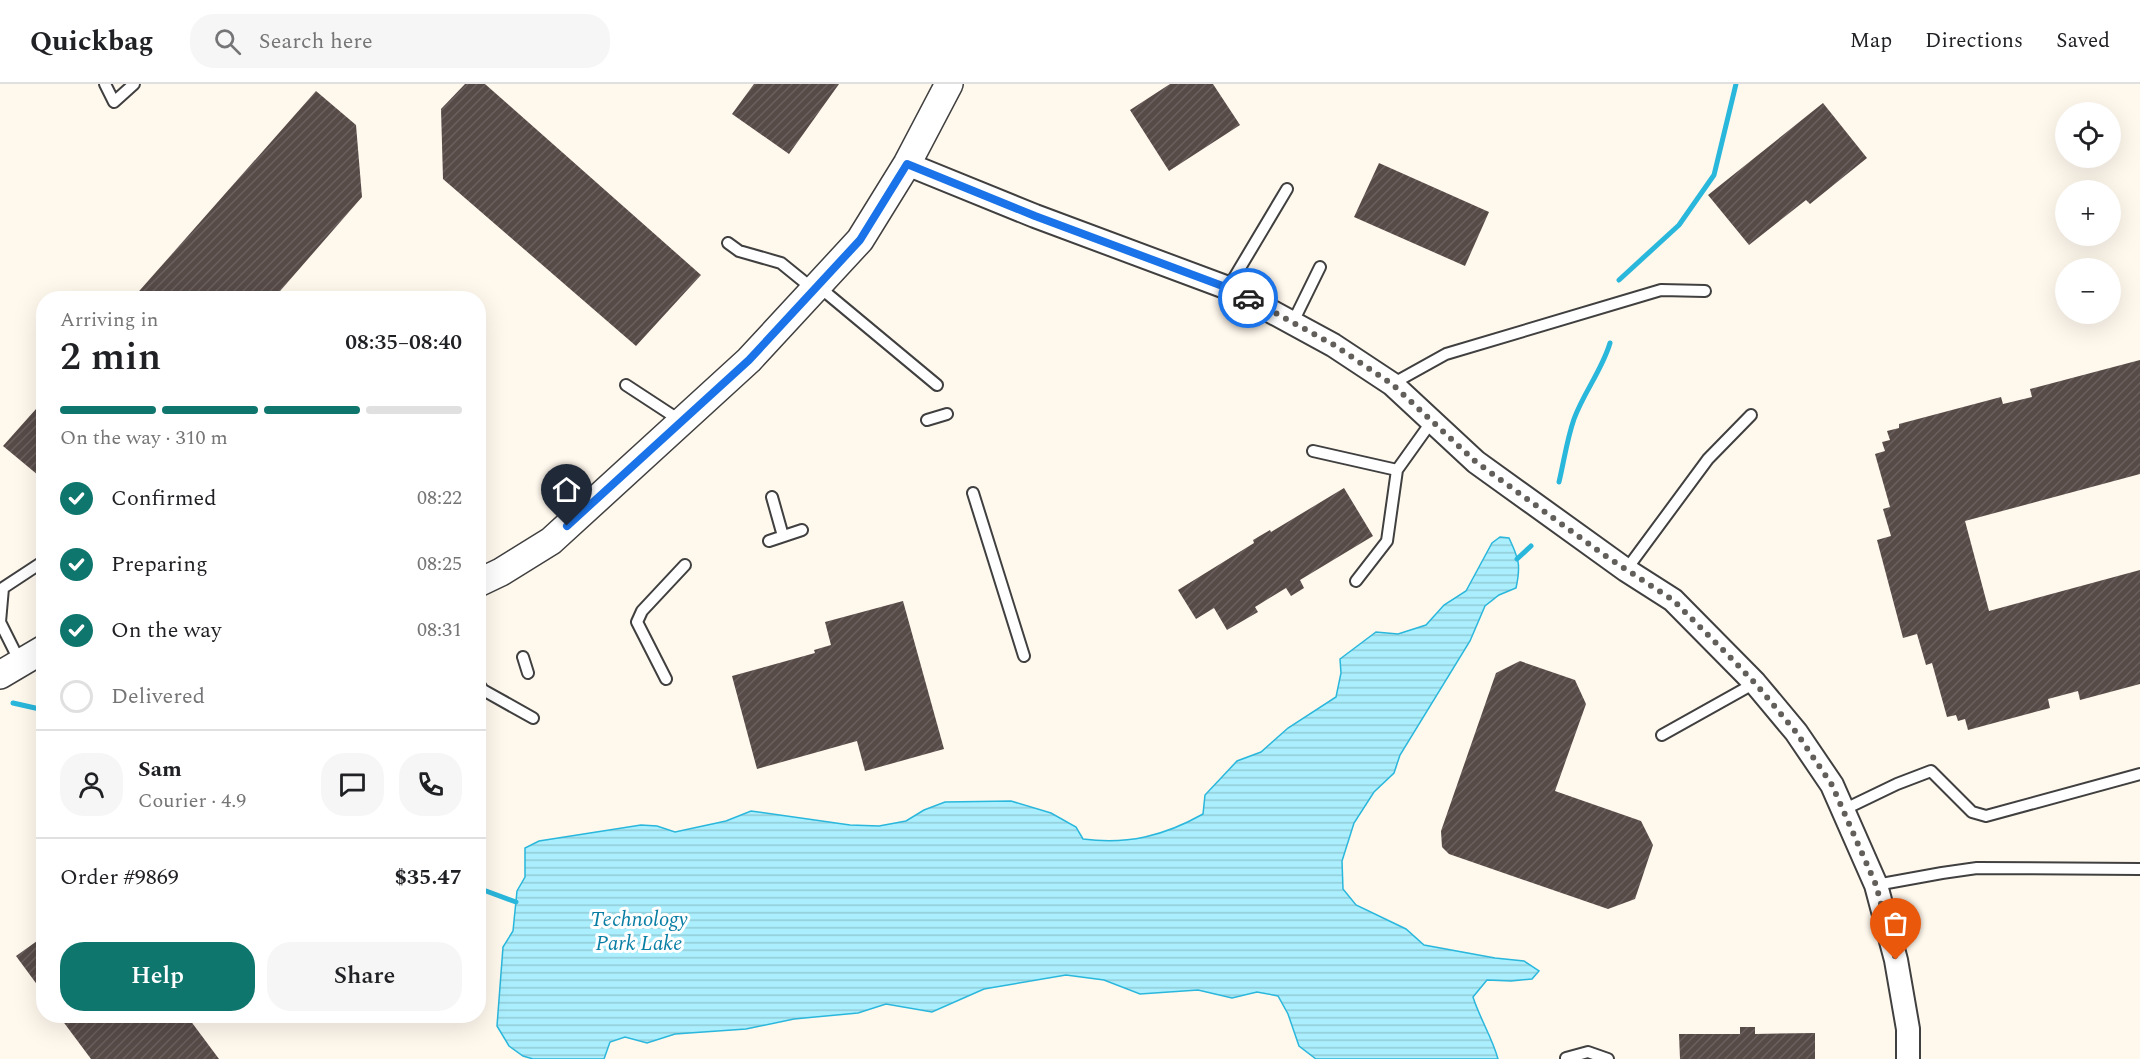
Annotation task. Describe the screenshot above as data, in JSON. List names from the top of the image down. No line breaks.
{"water":["Technology Park Lake"],"page":{"header":"Quickbag","search":"Search here","nav":["Map","Directions","Saved"],"map_buttons":["+","−"],"heading":["2 min","Arriving in","08:35–08:40"],"panel":["Sam","Courier · 4.9","Order #9869","$35.47"],"bar":"On the way · 310 m","list":[["Confirmed","08:22"],["Preparing","08:25"],["On the way","08:31"],"Delivered"],"buttons":["Help","Share"]}}
